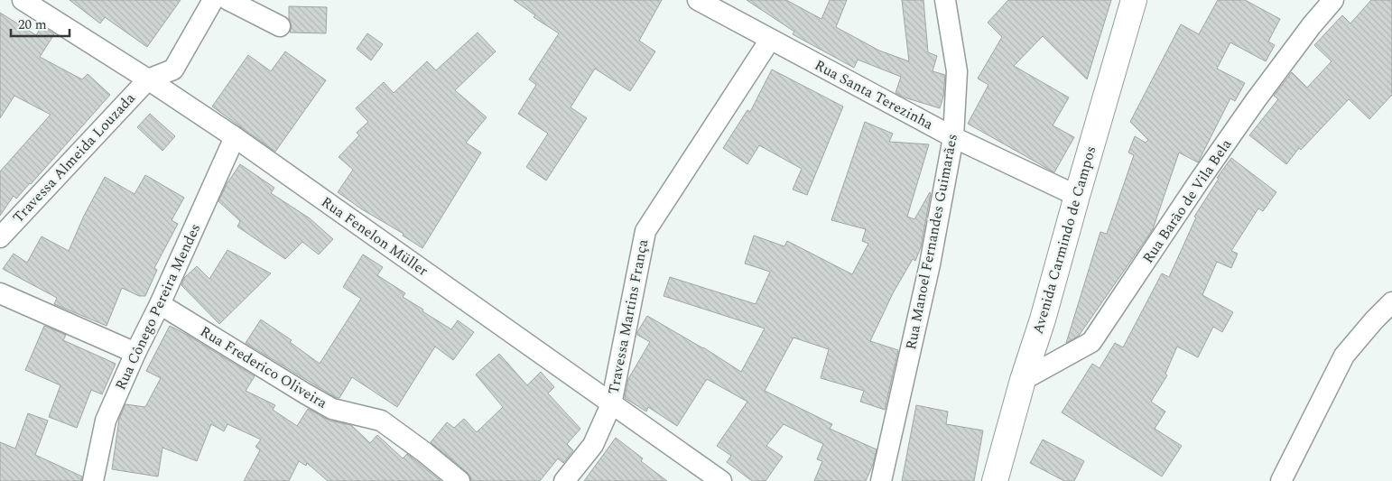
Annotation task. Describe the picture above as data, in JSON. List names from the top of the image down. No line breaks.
{"streets":{"main road":["Avenida Carmindo de Campos"],"street":["Rua Santa Terezinha","Travessa Almeida Louzada","Rua Barão de Vila Bela","Rua Fenelon Müller","Rua Manoel Fernandes Guimarães","Rua Cônego Pereira Mendes","Travessa Martins França","Rua Frederico Oliveira"]},"crossings":[["Rua Santa Terezinha","Avenida Carmindo de Campos"],["Rua Santa Terezinha","Rua Manoel Fernandes Guimarães"],["Rua Santa Terezinha","Travessa Martins França"],["Travessa Almeida Louzada","Rua Fenelon Müller"],["Rua Barão de Vila Bela","Avenida Carmindo de Campos"],["Rua Fenelon Müller","Rua Cônego Pereira Mendes"],["Rua Fenelon Müller","Travessa Martins França"],["Rua Cônego Pereira Mendes","Rua Frederico Oliveira"]],"scale_bar":"20 m"}
